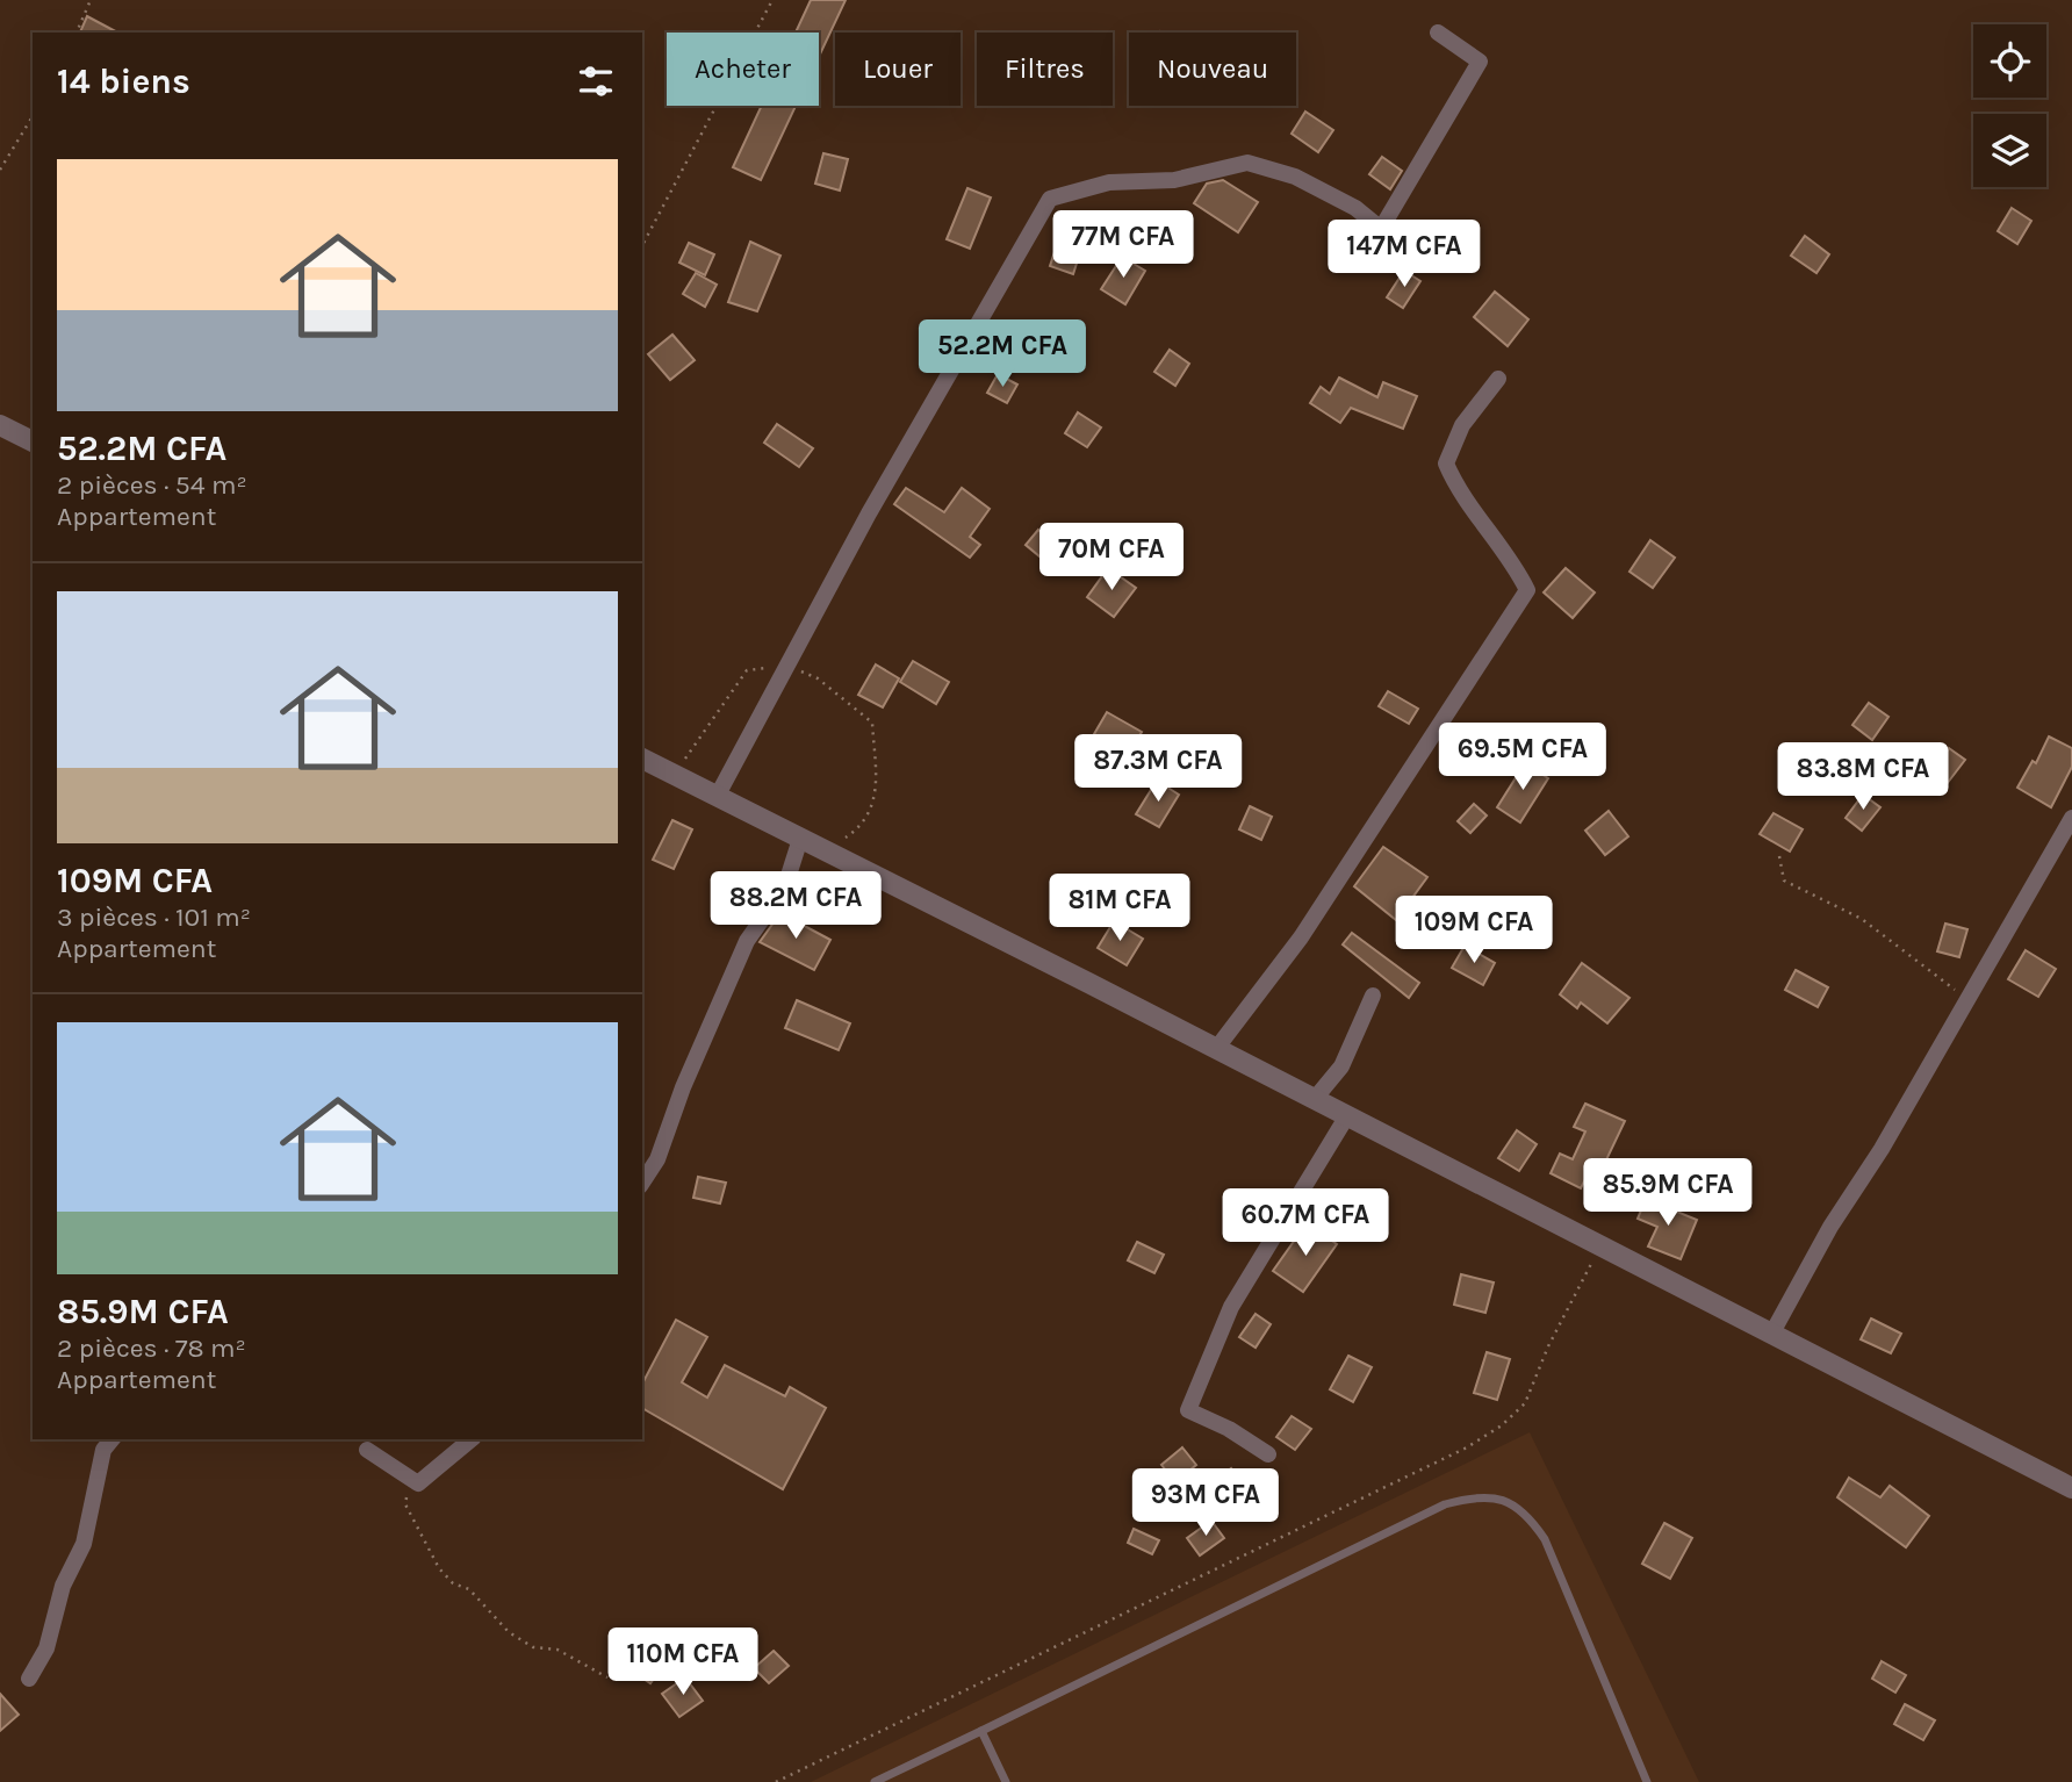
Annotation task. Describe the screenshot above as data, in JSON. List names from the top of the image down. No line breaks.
{"page":{"chip":["Acheter","Louer","Filtres","Nouveau"],"heading":"14 biens","list":[{"name":"52.2M CFA","note":"2 pièces · 54 m² · Appartement"},{"name":"109M CFA","note":"3 pièces · 101 m² · Appartement"},{"name":"85.9M CFA","note":"2 pièces · 78 m² · Appartement"}],"price":["77M CFA","147M CFA","52.2M CFA","70M CFA","69.5M CFA","87.3M CFA","83.8M CFA","88.2M CFA","81M CFA","109M CFA","85.9M CFA","60.7M CFA","93M CFA","110M CFA"]}}
